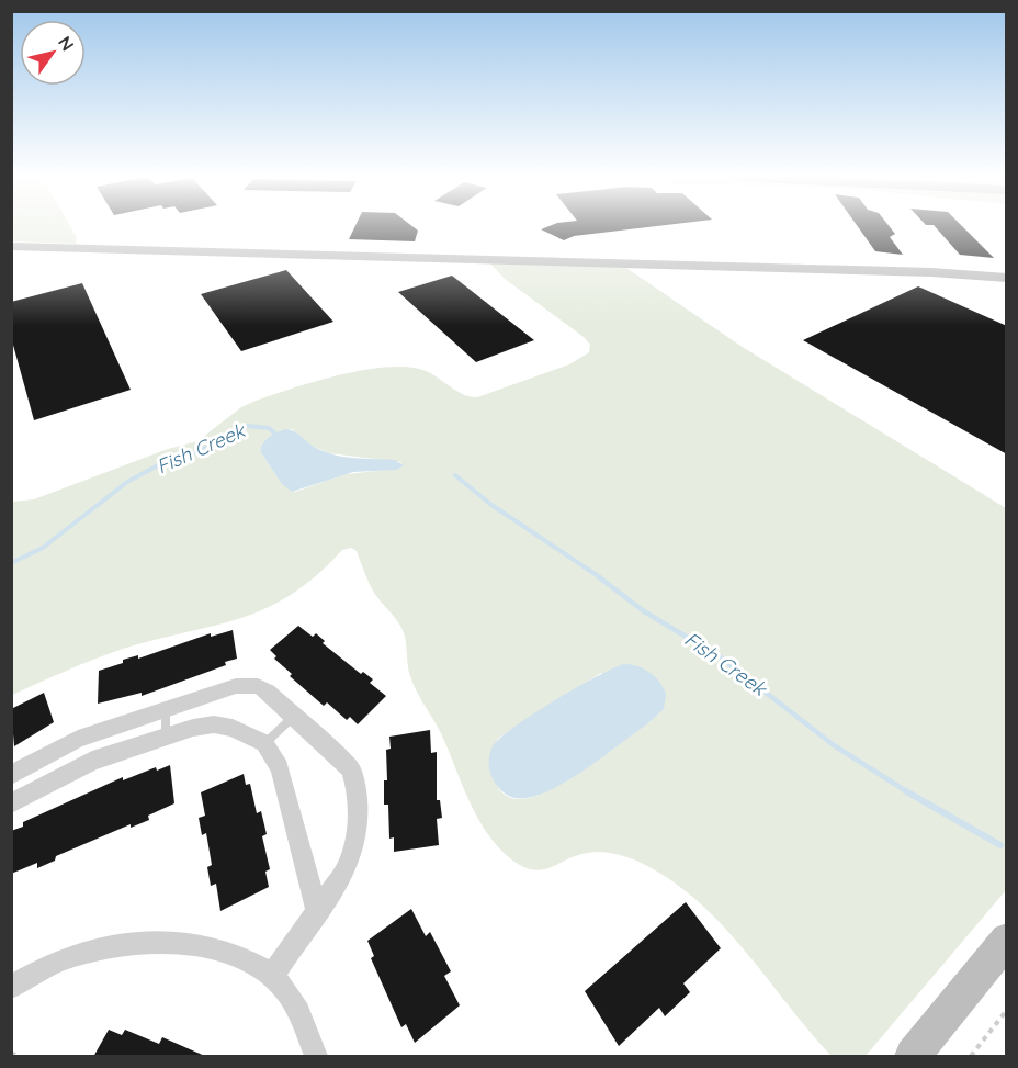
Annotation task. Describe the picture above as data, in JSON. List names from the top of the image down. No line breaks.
{"water":["Fish Creek"],"north":"top right"}
